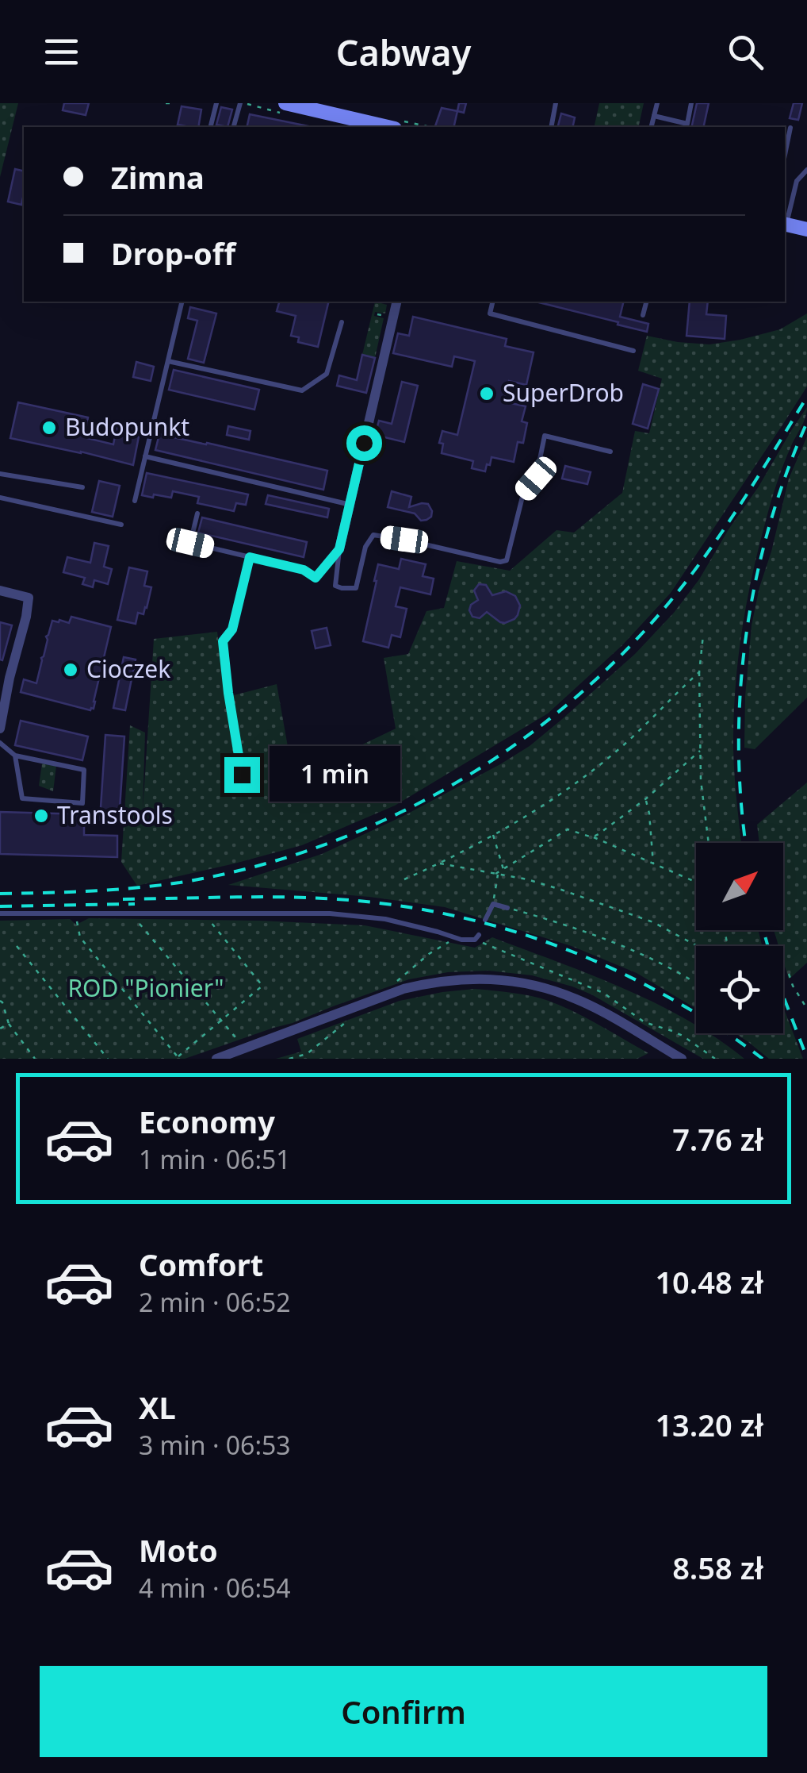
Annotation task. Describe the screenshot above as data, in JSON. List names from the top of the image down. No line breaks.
{"parks":["ROD \"Pionier\""],"places":["SuperDrob","Budopunkt","Cioczek","Transtools"],"north":"top right","page":{"header":"Cabway","banner":["Zimna","Drop-off"],"bubble":"1 min","list":[{"name":"Economy","note":"1 min · 06:51","value":"7.76 zł"},{"name":"Comfort","note":"2 min · 06:52","value":"10.48 zł"},{"name":"XL","note":"3 min · 06:53","value":"13.20 zł"},{"name":"Moto","note":"4 min · 06:54","value":"8.58 zł"}],"buttons":"Confirm"}}
